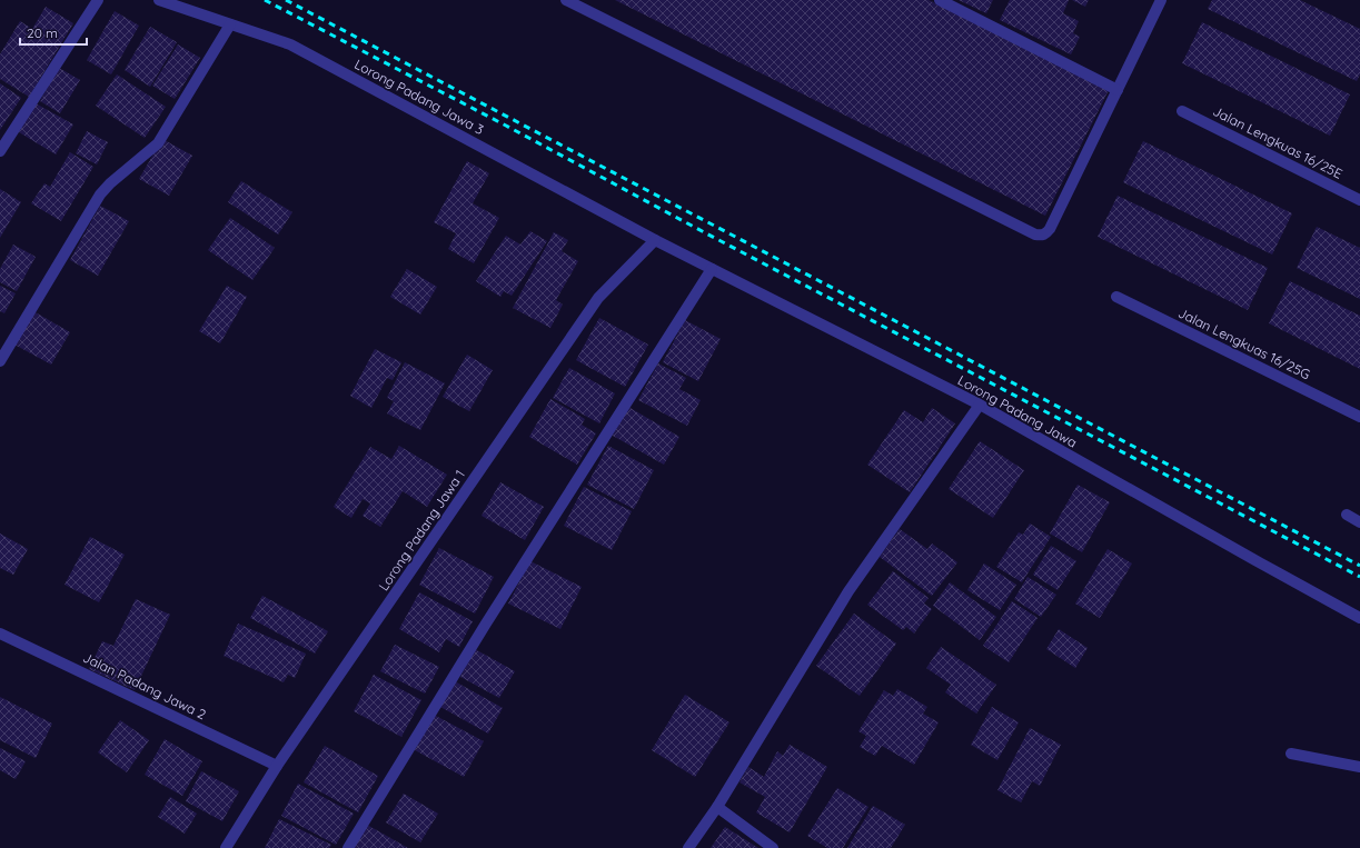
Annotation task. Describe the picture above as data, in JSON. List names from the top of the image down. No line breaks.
{"streets":{"street":["Lorong Padang Jawa 3","Jalan Lengkuas 16/25E","Jalan Lengkuas 16/25G","Lorong Padang Jawa","Lorong Padang Jawa 1","Jalan Padang Jawa 2"]},"crossings":[["Lorong Padang Jawa 3","Lorong Padang Jawa"],["Lorong Padang Jawa 3","Lorong Padang Jawa 1"],["Lorong Padang Jawa","Lorong Padang Jawa 1"],["Lorong Padang Jawa 1","Jalan Padang Jawa 2"]],"scale_bar":"20 m"}
